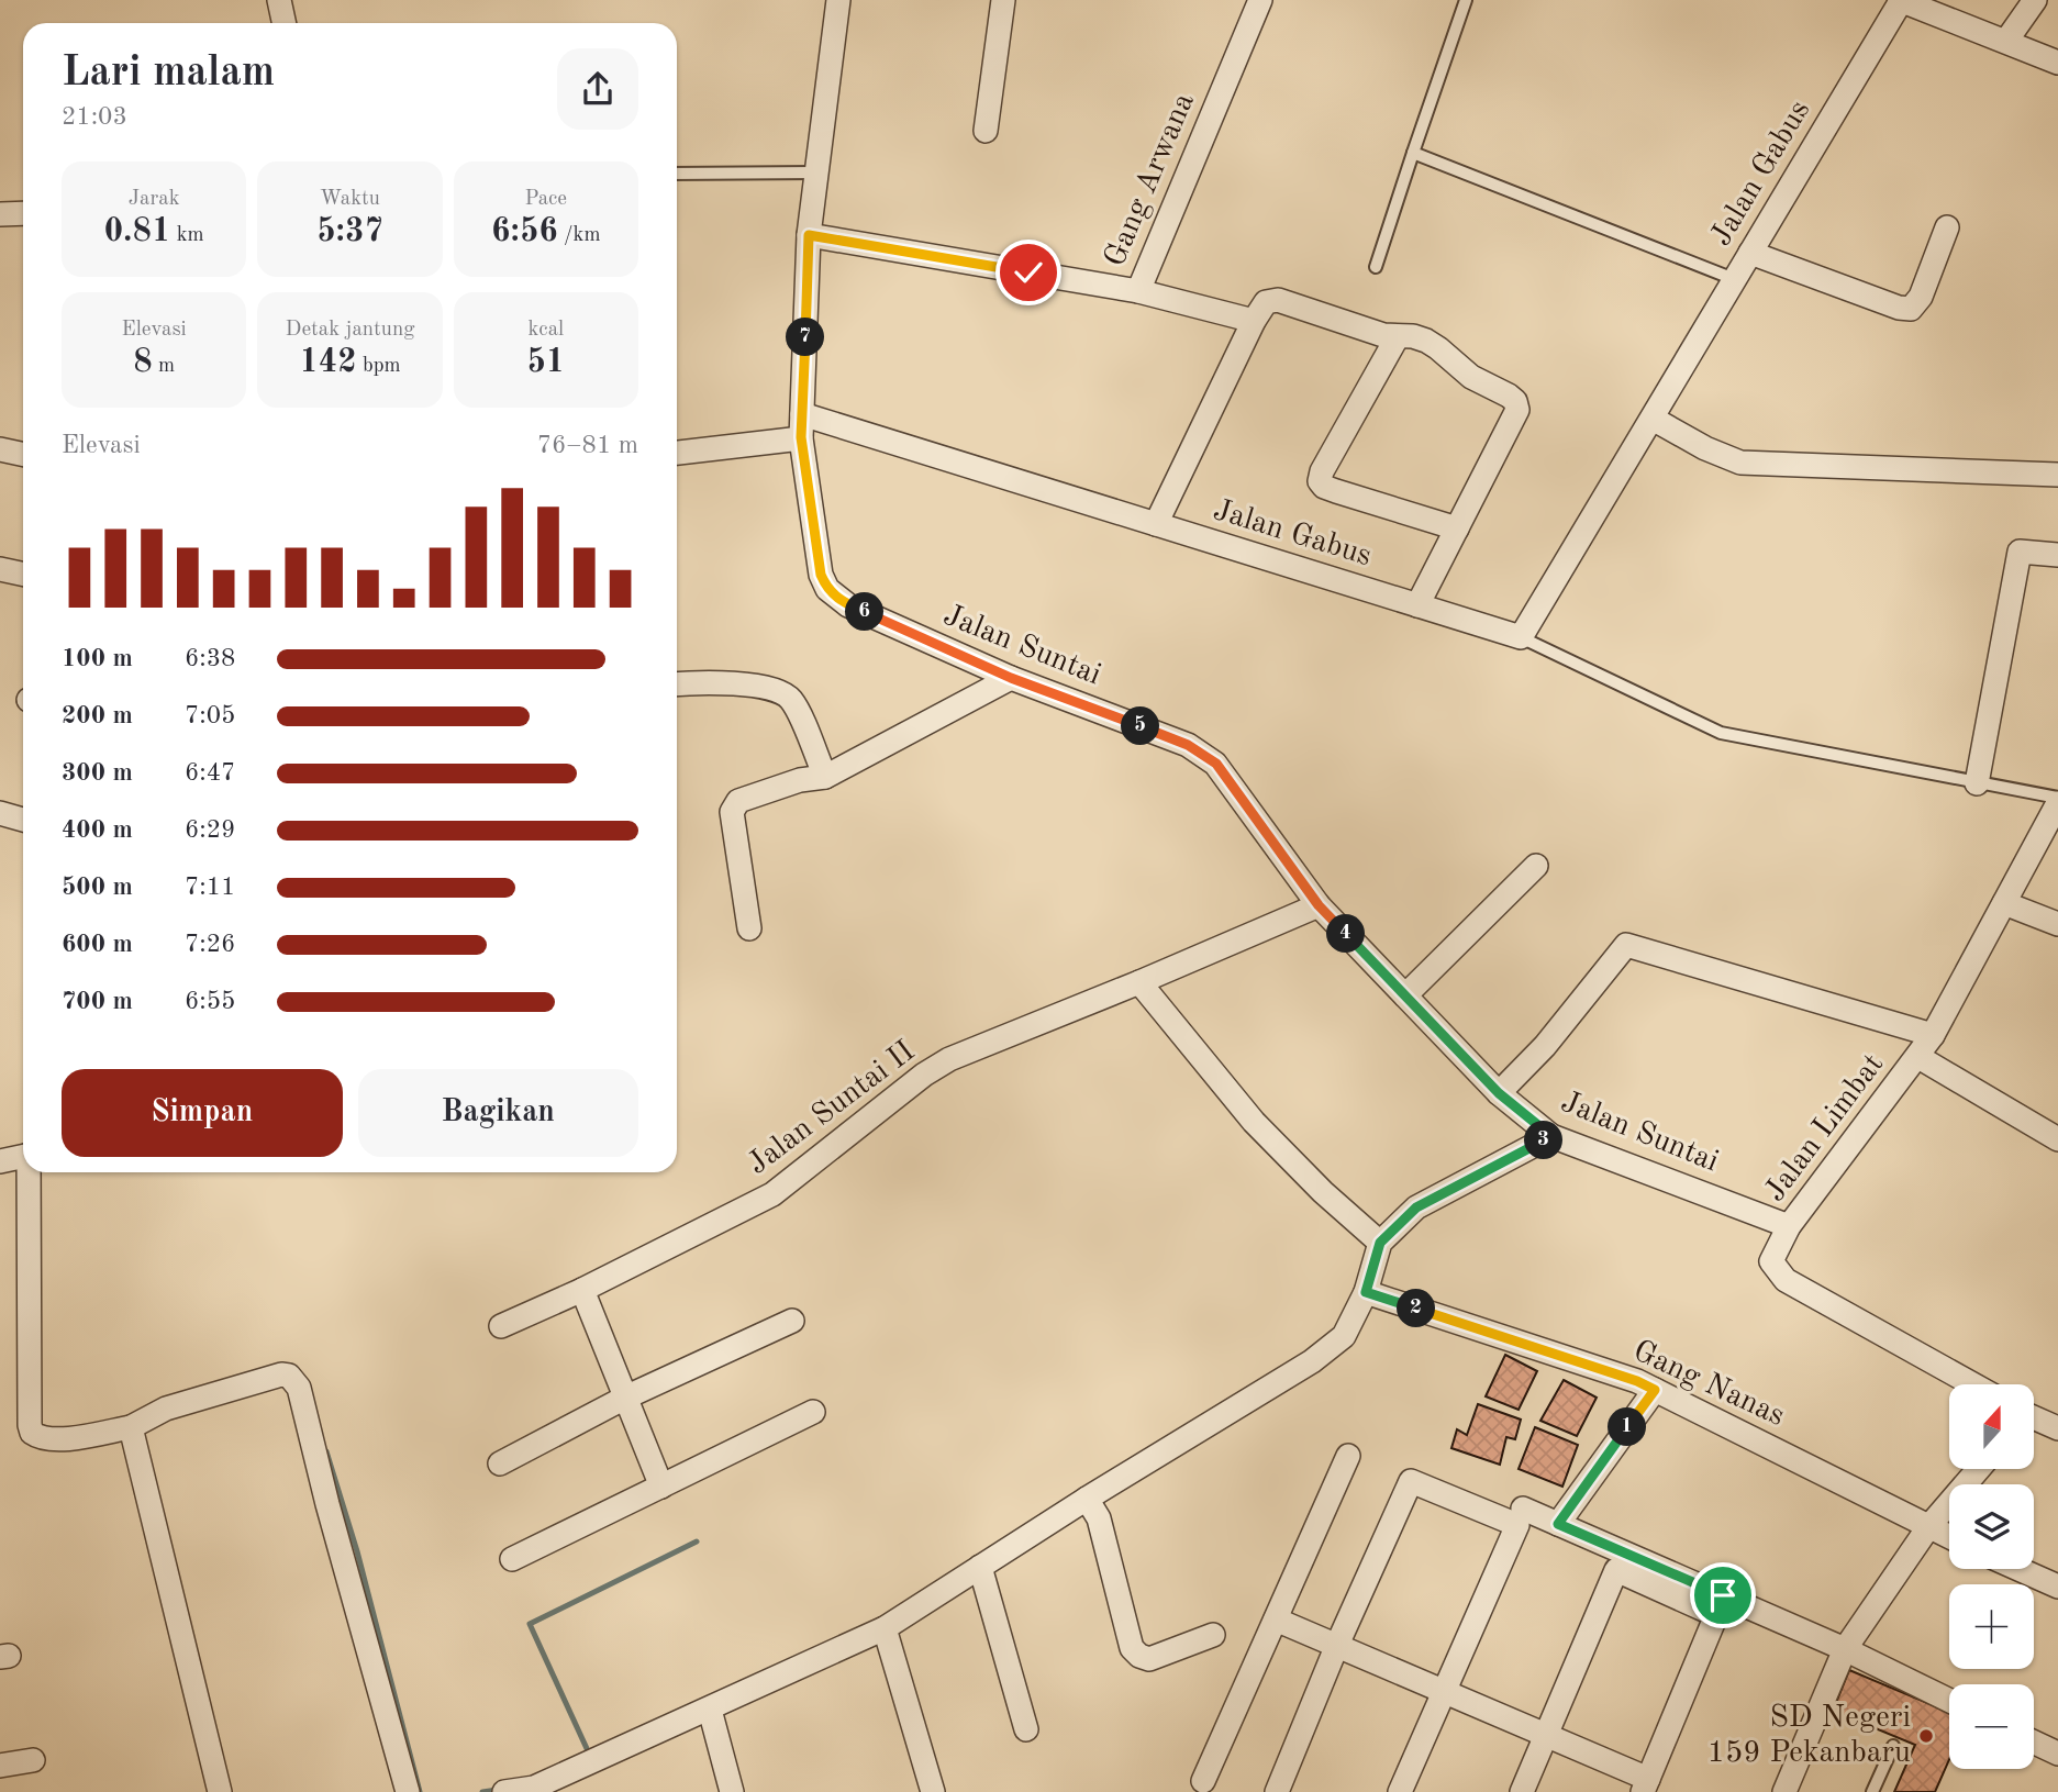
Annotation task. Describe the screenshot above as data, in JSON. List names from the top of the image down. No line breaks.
{"streets":{"street":["Jalan Gabus","Gang Arwana","Jalan Suntai","Jalan Suntai II","Jalan Limbat","Gang Nanas"]},"crossings":[["Jalan Gabus","Jalan Suntai"],["Gang Arwana","Jalan Suntai"],["Jalan Suntai","Jalan Suntai II"],["Jalan Suntai","Jalan Limbat"]],"places":["SD Negeri 159 Pekanbaru"],"north":"top","page":{"heading":["Lari malam","21:03"],"stats":[["Jarak","0.81 km"],["Waktu","5:37"],["Pace","6:56 /km"],["Elevasi","8 m"],["Detak jantung","142 bpm"],["kcal","51"]],"pins":["7","6","5","4","3","2","1"],"chart":["Elevasi","76–81 m"],"list":[{"name":"100 m","note":"6:38"},{"name":"200 m","note":"7:05"},{"name":"300 m","note":"6:47"},{"name":"400 m","note":"6:29"},{"name":"500 m","note":"7:11"},{"name":"600 m","note":"7:26"},{"name":"700 m","note":"6:55"}],"buttons":["Simpan","Bagikan"],"map_buttons":["+","−"]}}
